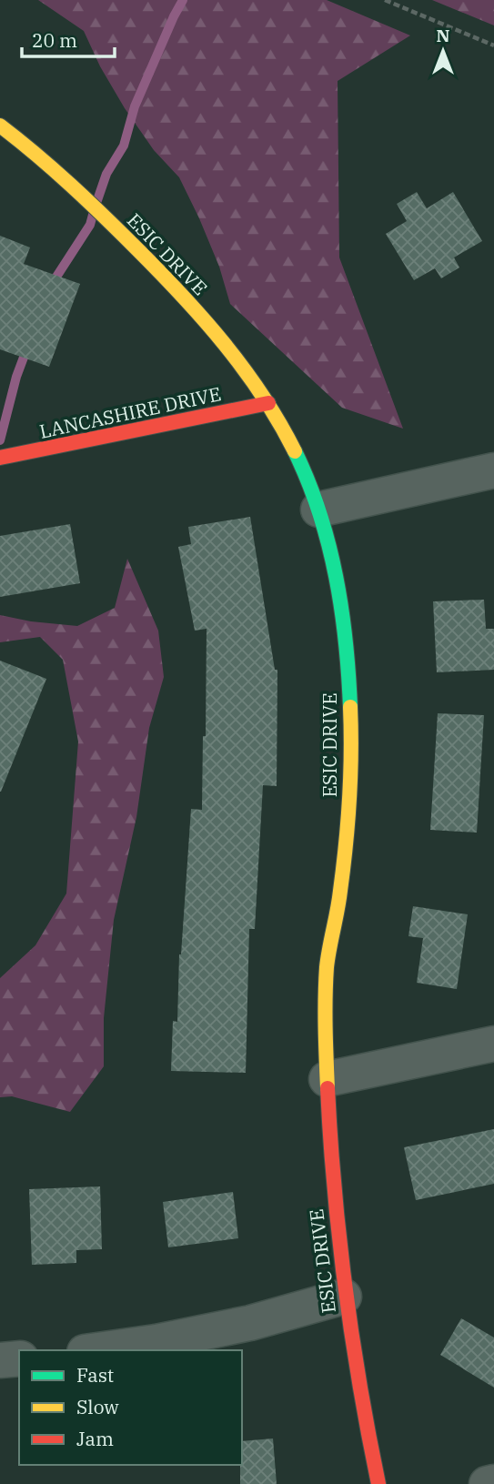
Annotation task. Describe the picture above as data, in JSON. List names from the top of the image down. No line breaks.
{"streets":{"street":["ESIC DRIVE","LANCASHIRE DRIVE"]},"crossings":[["ESIC DRIVE","LANCASHIRE DRIVE"]],"legend":["Fast","Slow","Jam"],"scale_bar":"20 m","north":"top"}
